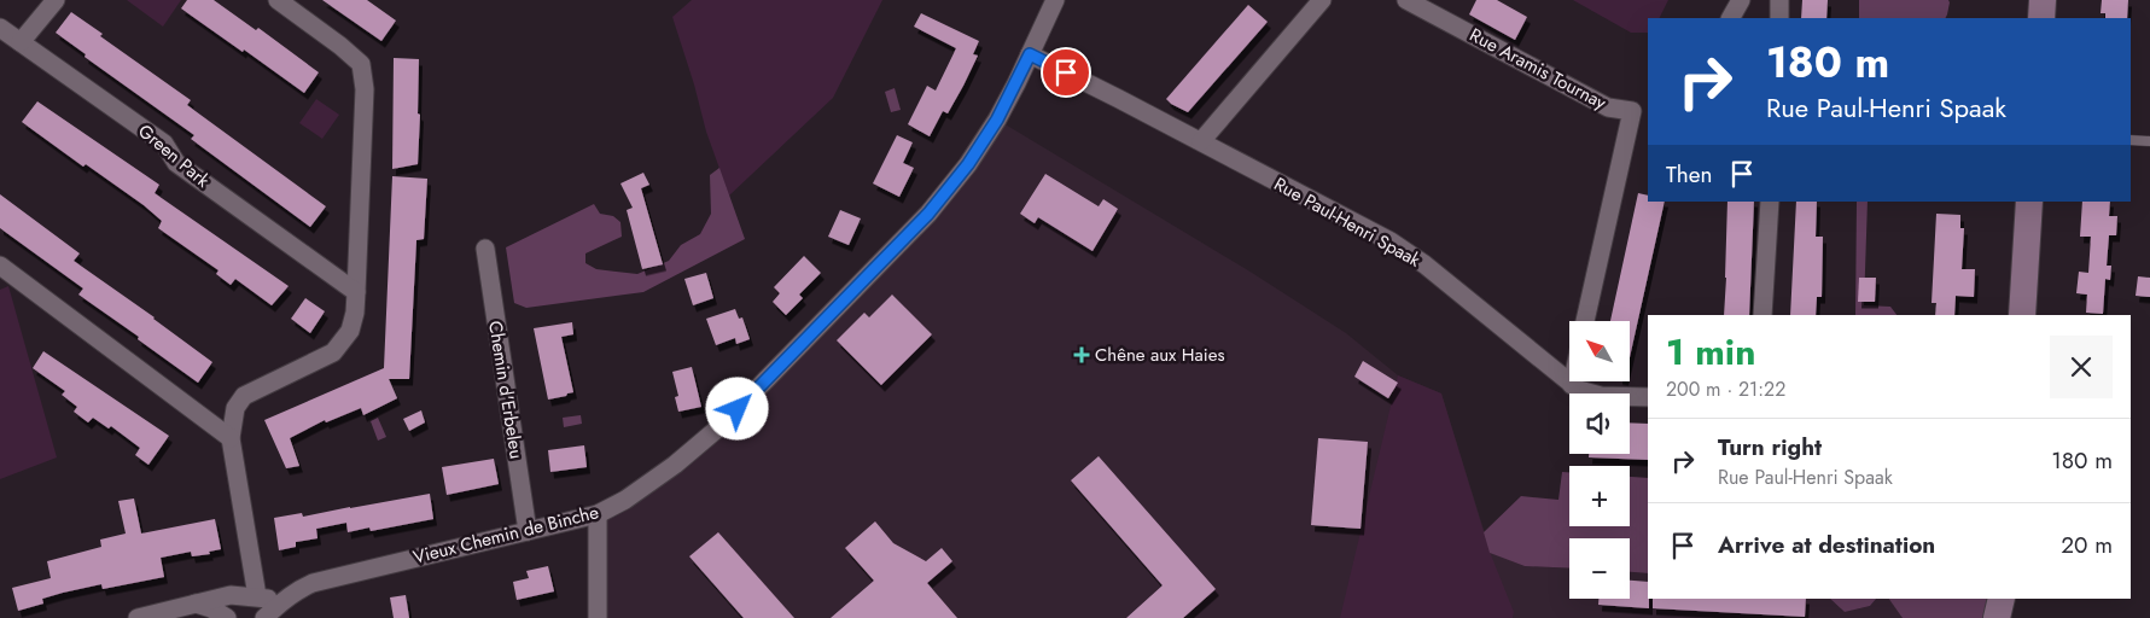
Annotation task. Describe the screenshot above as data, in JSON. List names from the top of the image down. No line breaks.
{"streets":{"street":["Rue Aramis Tournay","Green Park","Rue Paul-Henri Spaak","Chemin d'Erbeleu","Vieux Chemin de Binche"]},"crossings":[["Rue Paul-Henri Spaak","Vieux Chemin de Binche"],["Chemin d'Erbeleu","Vieux Chemin de Binche"]],"places":{"health":["Chêne aux Haies"]},"north":"top left","page":{"turn":["180 m","Rue Paul-Henri Spaak"],"then":"Then","heading":["1 min","200 m · 21:22"],"map_buttons":["+","−"],"list":[{"name":"Turn right","note":"Rue Paul-Henri Spaak","value":"180 m"},{"name":"Arrive at destination","value":"20 m"}]}}
